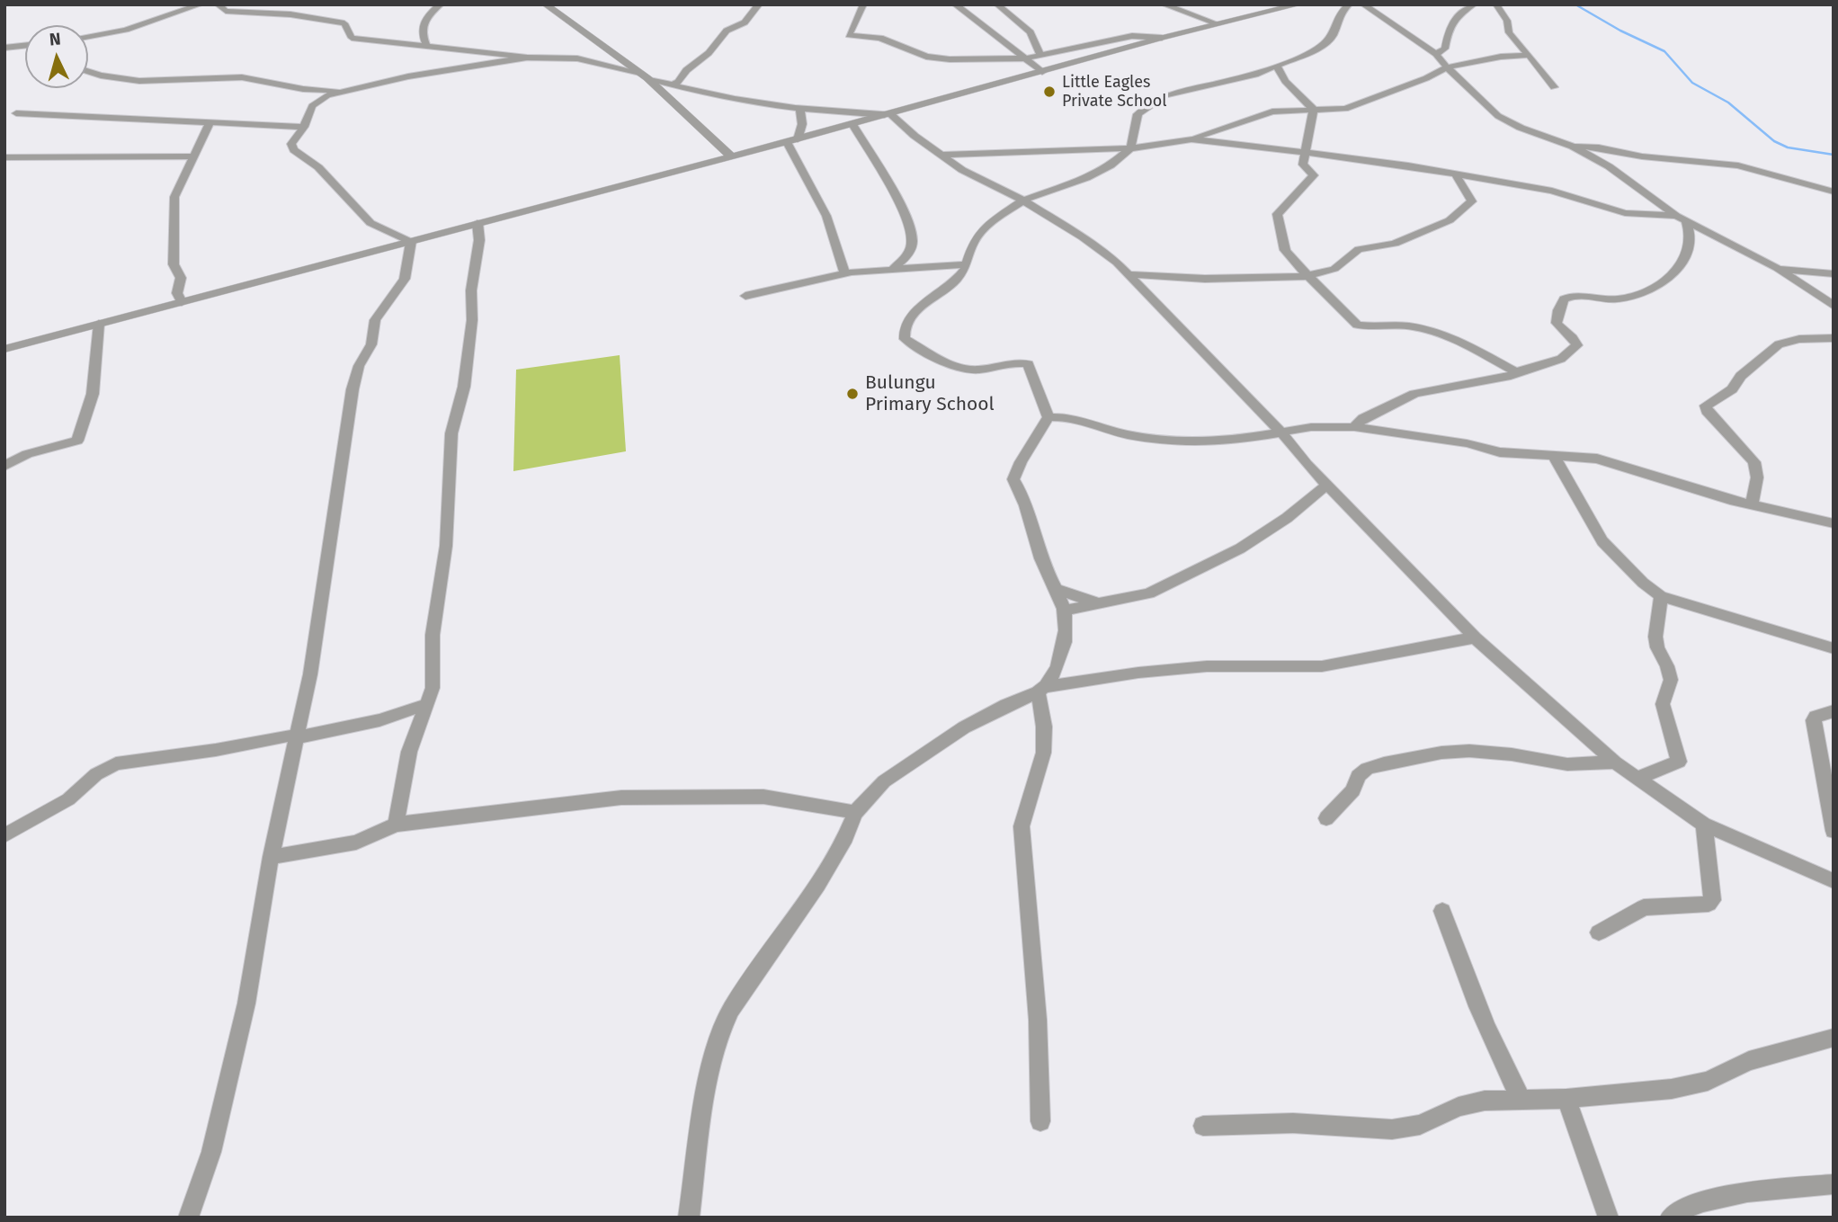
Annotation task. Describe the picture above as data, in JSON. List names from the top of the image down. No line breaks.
{"places":["Little Eagles Private School","Bulungu Primary School"],"north":"top"}
